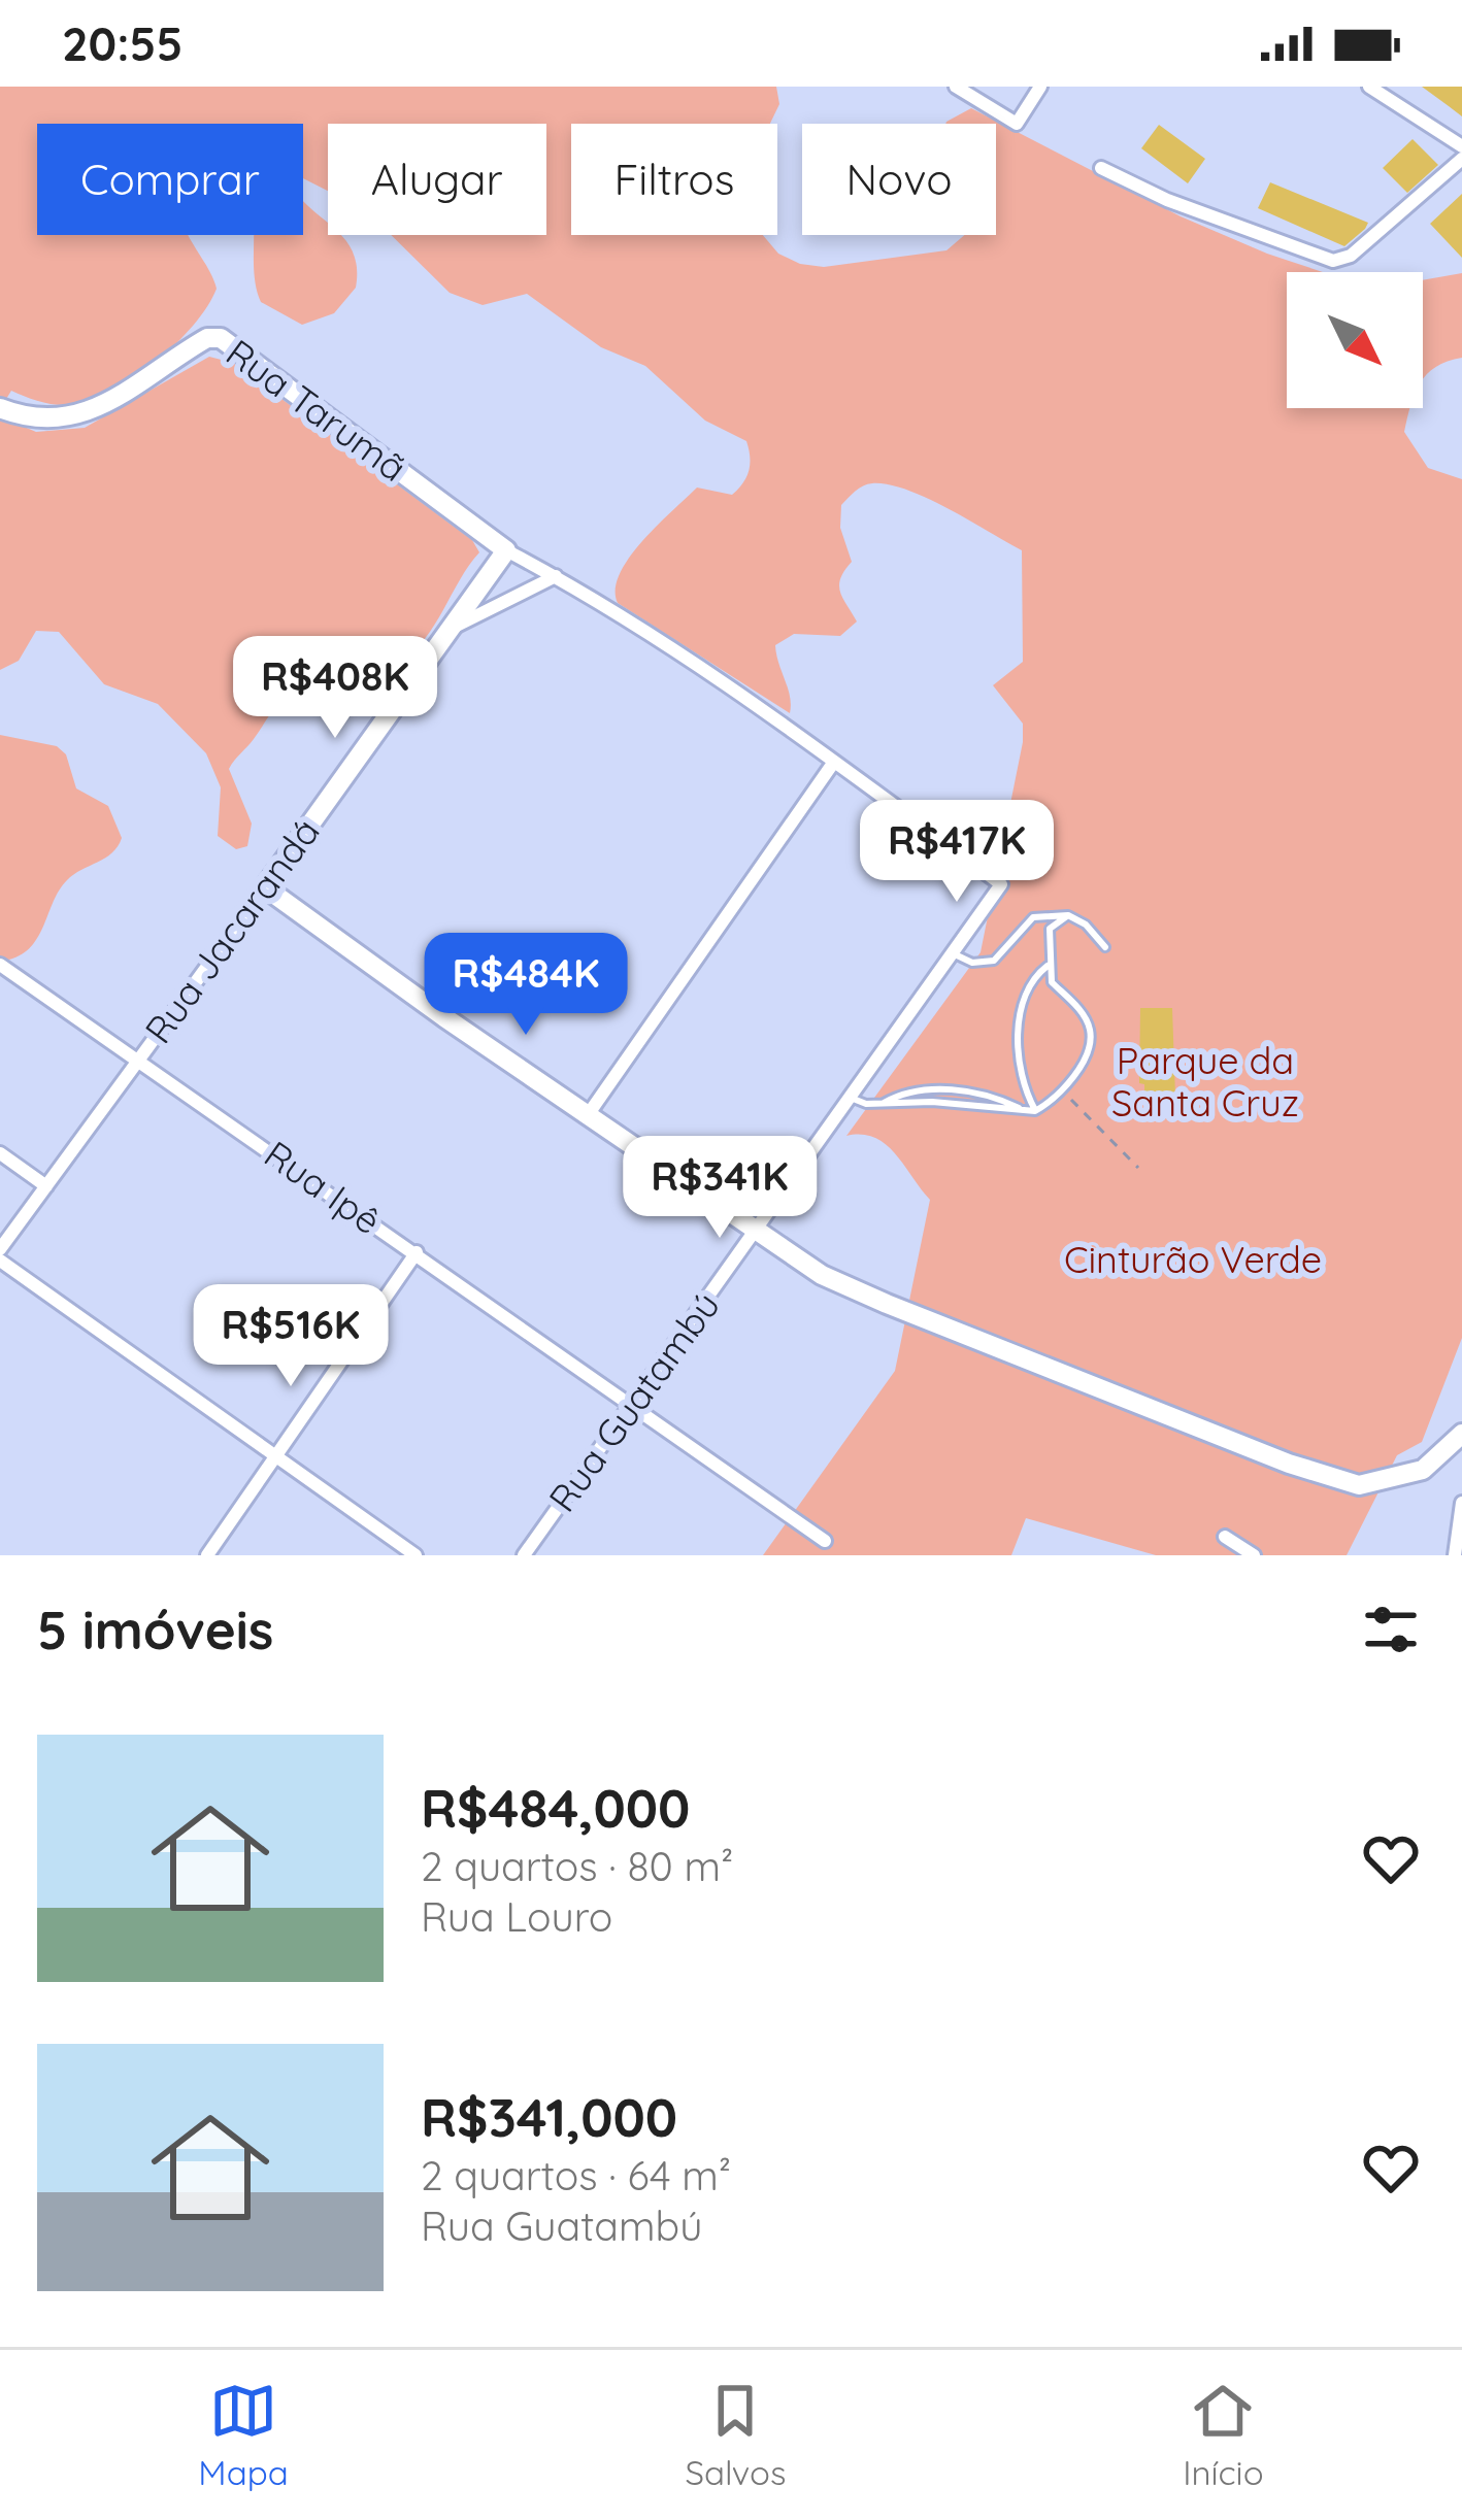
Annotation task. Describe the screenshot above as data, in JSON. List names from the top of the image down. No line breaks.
{"streets":{"street":["Rua Tarumã","Rua Jacarandá","Rua Ipê","Rua Guatambú"]},"crossings":[["Rua Tarumã","Rua Jacarandá"],["Rua Tarumã","Rua Guatambú"],["Rua Jacarandá","Rua Ipê"],["Rua Ipê","Rua Guatambú"]],"parks":["Parque da Santa Cruz","Cinturão Verde"],"north":"bottom right","page":{"status":"20:55","chip":["Comprar","Alugar","Filtros","Novo"],"price":["R$408K","R$417K","R$484K","R$341K","R$516K"],"heading":"5 imóveis","list":[{"name":"R$484,000","note":"2 quartos · 80 m² · Rua Louro"},{"name":"R$341,000","note":"2 quartos · 64 m² · Rua Guatambú"}],"tabs":["Mapa","Salvos","Início"]}}
